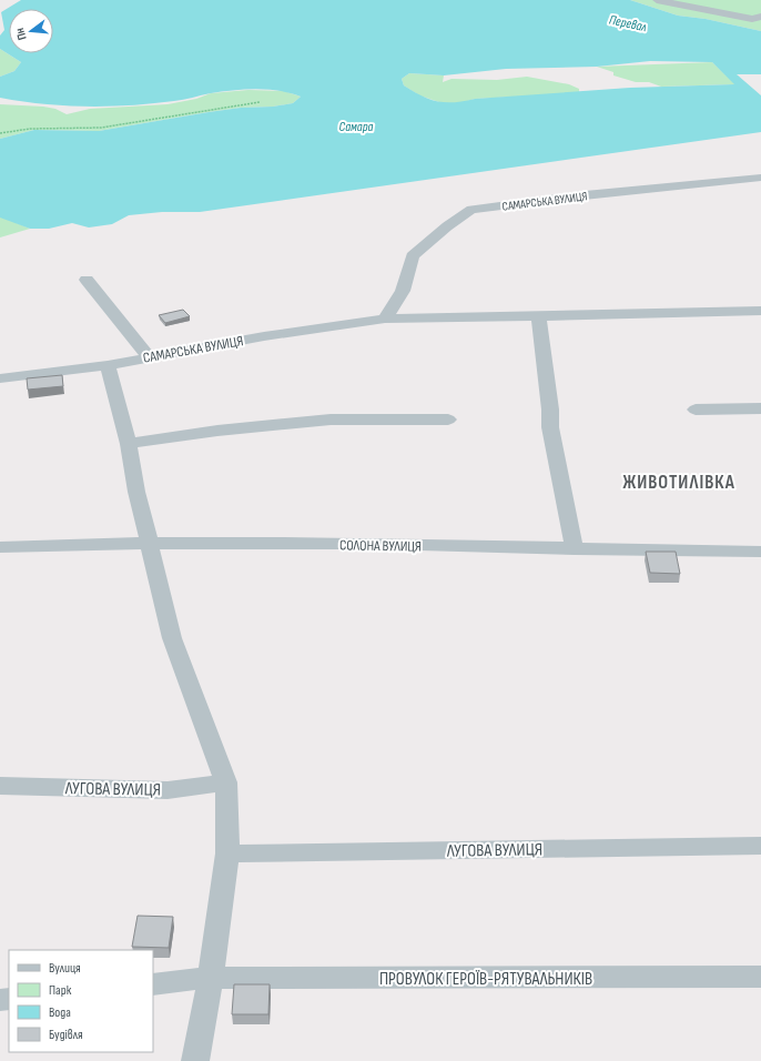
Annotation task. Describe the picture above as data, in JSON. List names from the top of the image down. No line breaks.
{"streets":{"street":["САМАРСЬКА ВУЛИЦЯ","СОЛОНА ВУЛИЦЯ","ЛУГОВА ВУЛИЦЯ","ПРОВУЛОК ГЕРОЇВ-РЯТУВАЛЬНИКІВ"]},"districts":["ЖИВОТИЛІВКА"],"water":["Перевал","Самара"],"legend":["Вулиця","Парк","Вода","Будівля"],"north":"left"}
